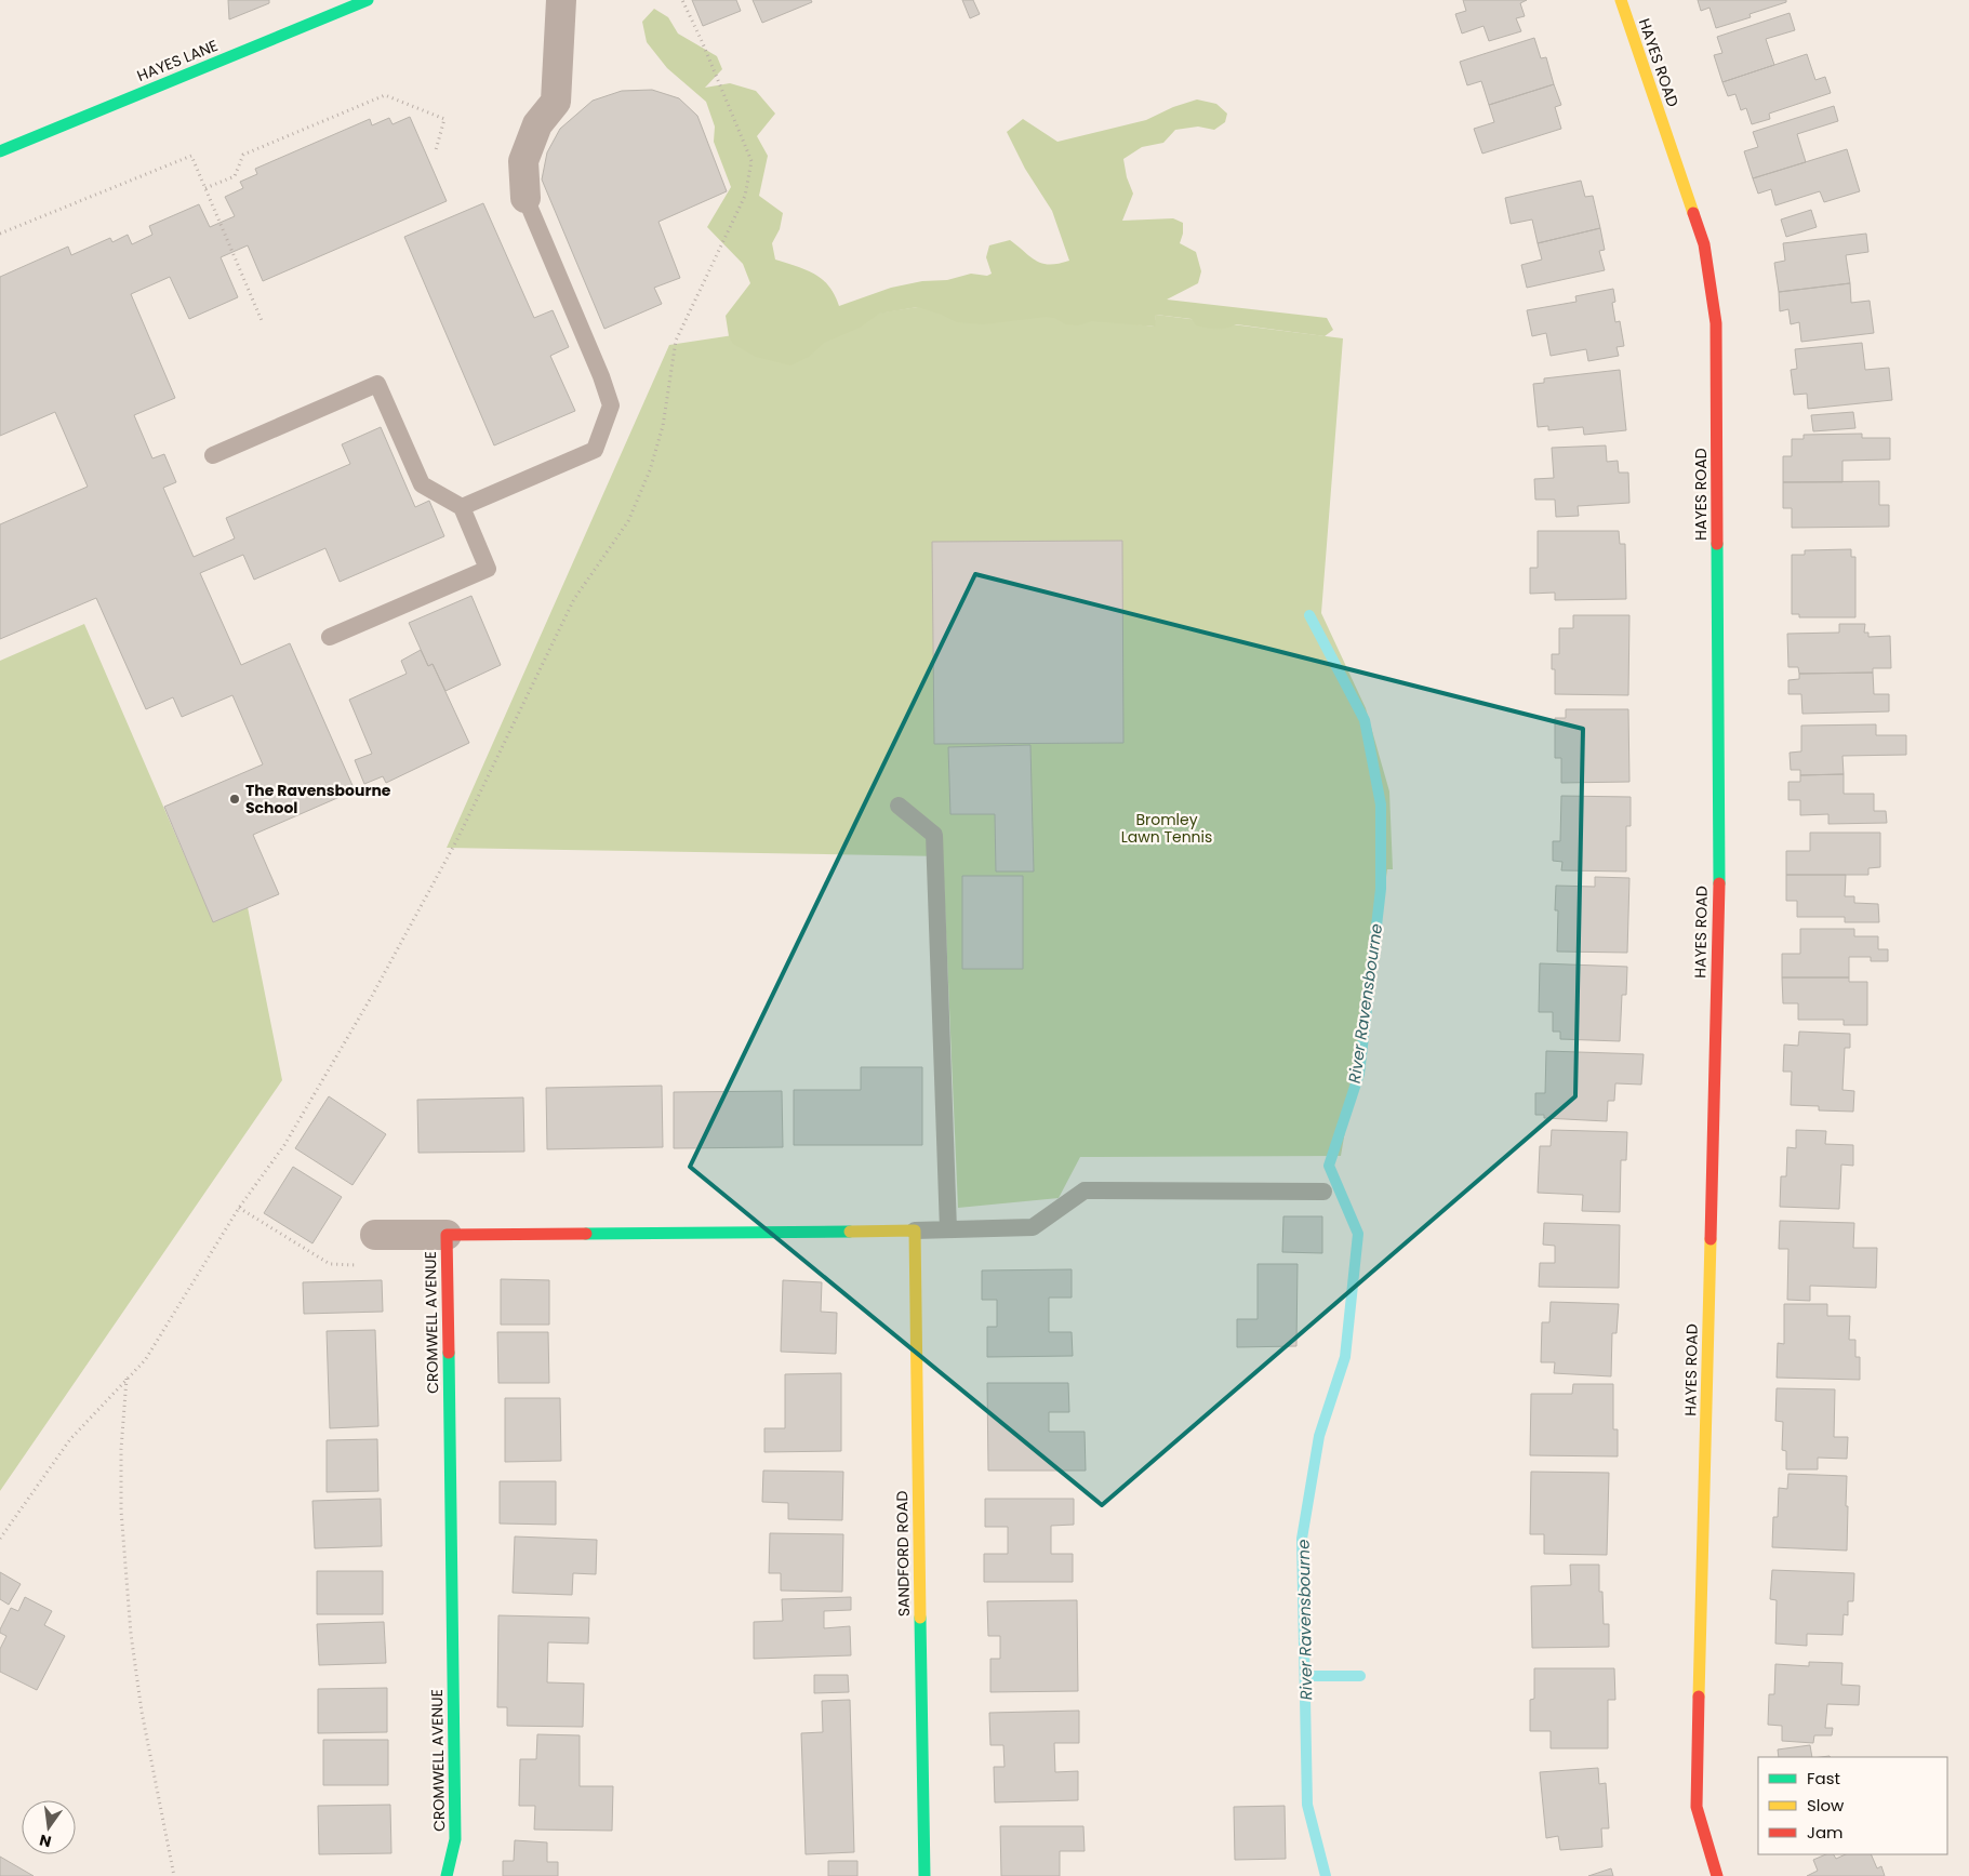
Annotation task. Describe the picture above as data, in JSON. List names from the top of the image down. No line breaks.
{"streets":{"main road":["HAYES LANE","HAYES ROAD","CROMWELL AVENUE","SANDFORD ROAD"]},"crossings":[["CROMWELL AVENUE","SANDFORD ROAD"]],"water":["River Ravensbourne"],"parks":["Bromley Lawn Tennis"],"places":["The Ravensbourne School"],"legend":["Fast","Slow","Jam"],"north":"bottom"}
